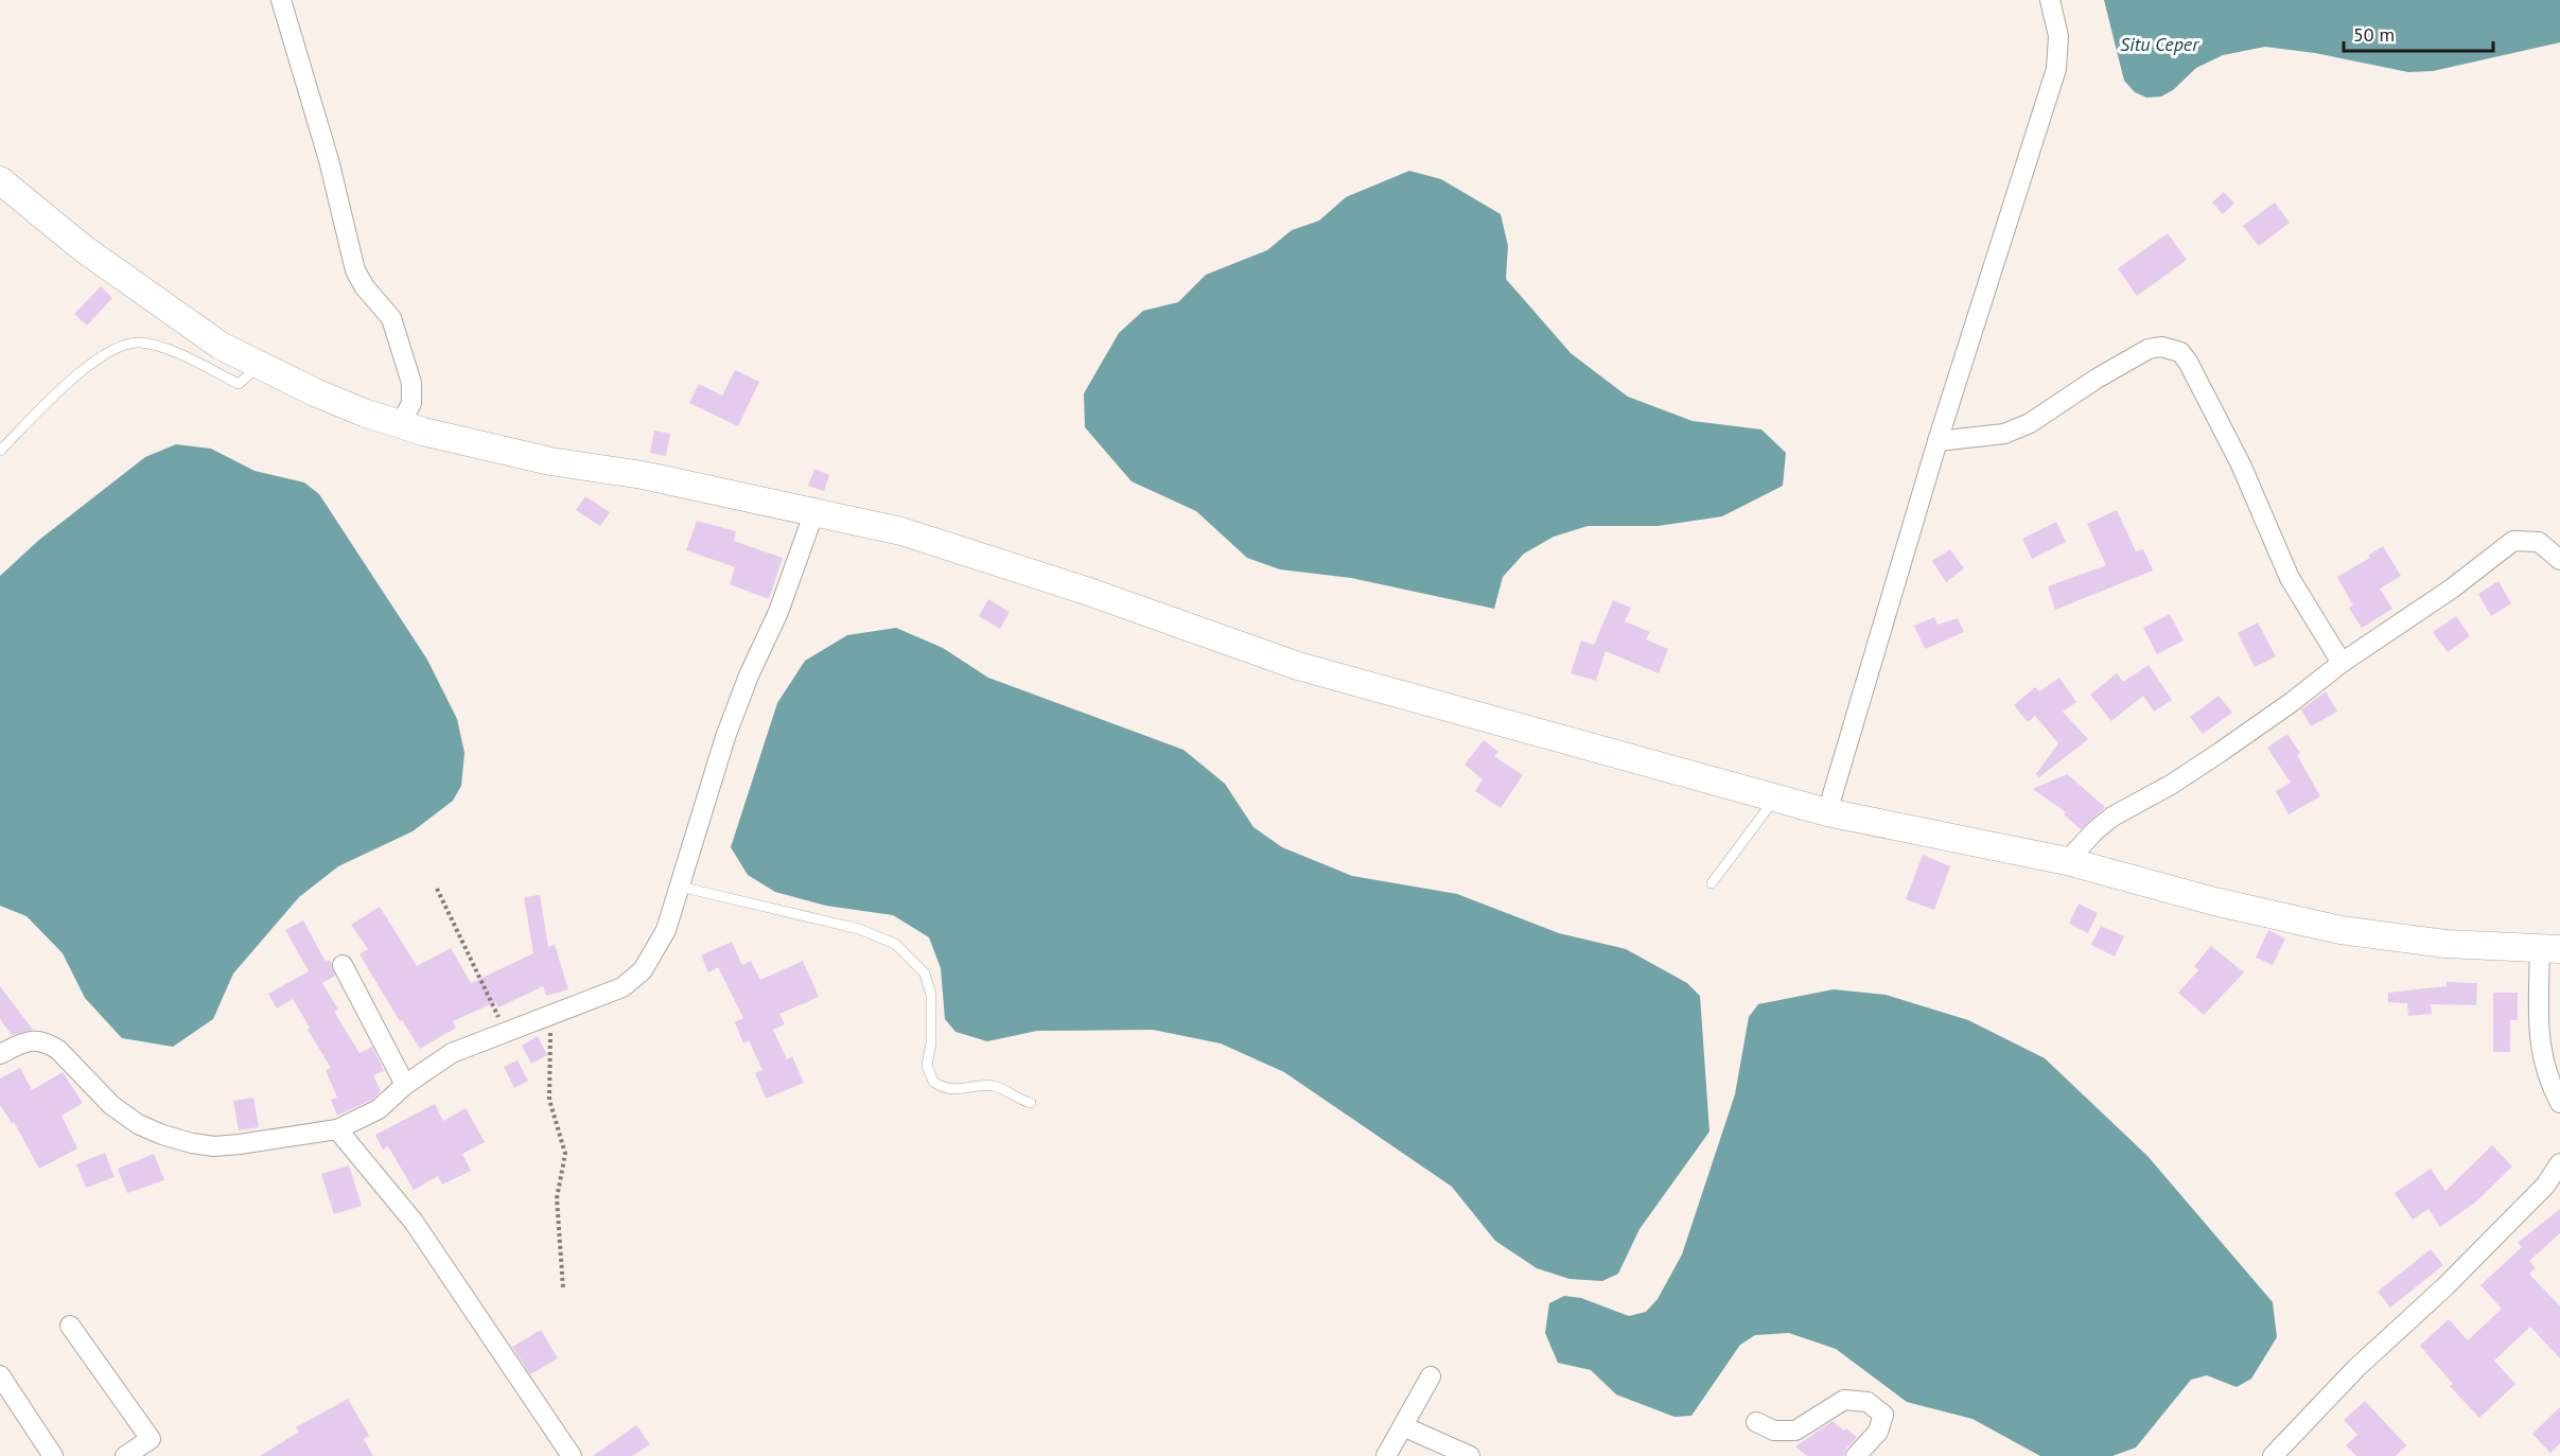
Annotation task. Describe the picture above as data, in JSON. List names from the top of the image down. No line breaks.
{"water":["Situ Ceper"],"scale_bar":"50 m"}
